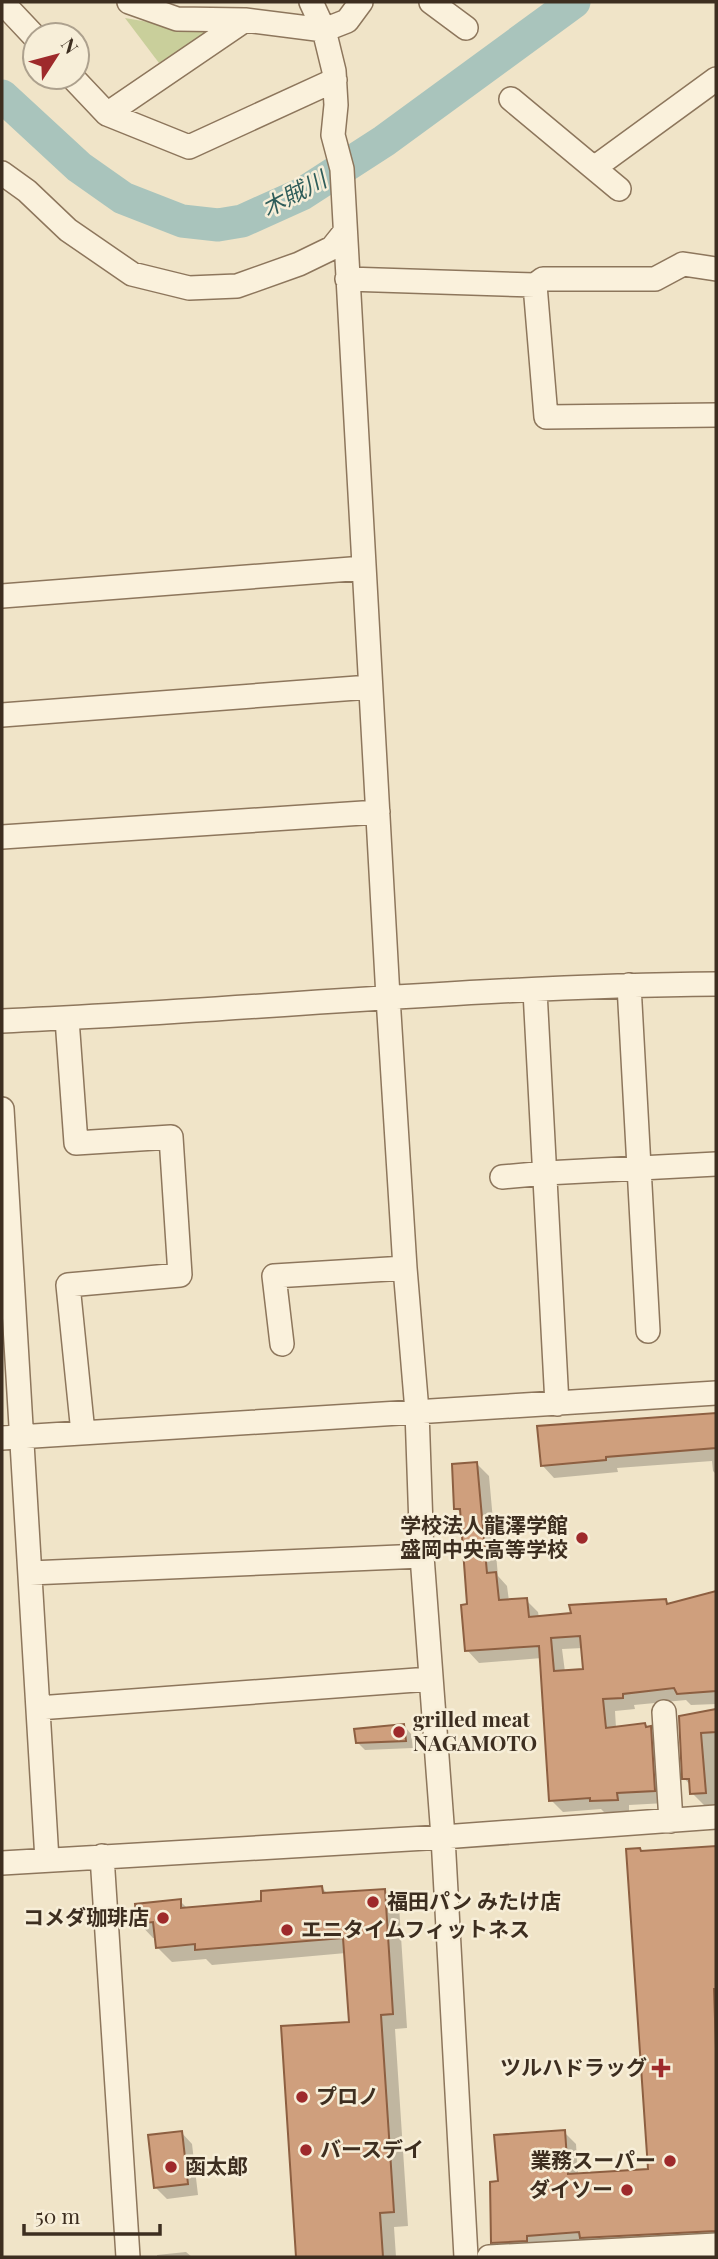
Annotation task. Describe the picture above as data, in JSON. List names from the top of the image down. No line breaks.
{"water":["木賊川"],"places":{"other":["学校法人龍澤学館 盛岡中央高等学校","grilled meat NAGAMOTO","福田パン みたけ店","コメダ珈琲店","エニタイムフィットネス","プロノ","バースデイ","業務スーパー","函太郎","ダイソー"],"health":["ツルハドラッグ"]},"scale_bar":"50 m","north":"top right"}
